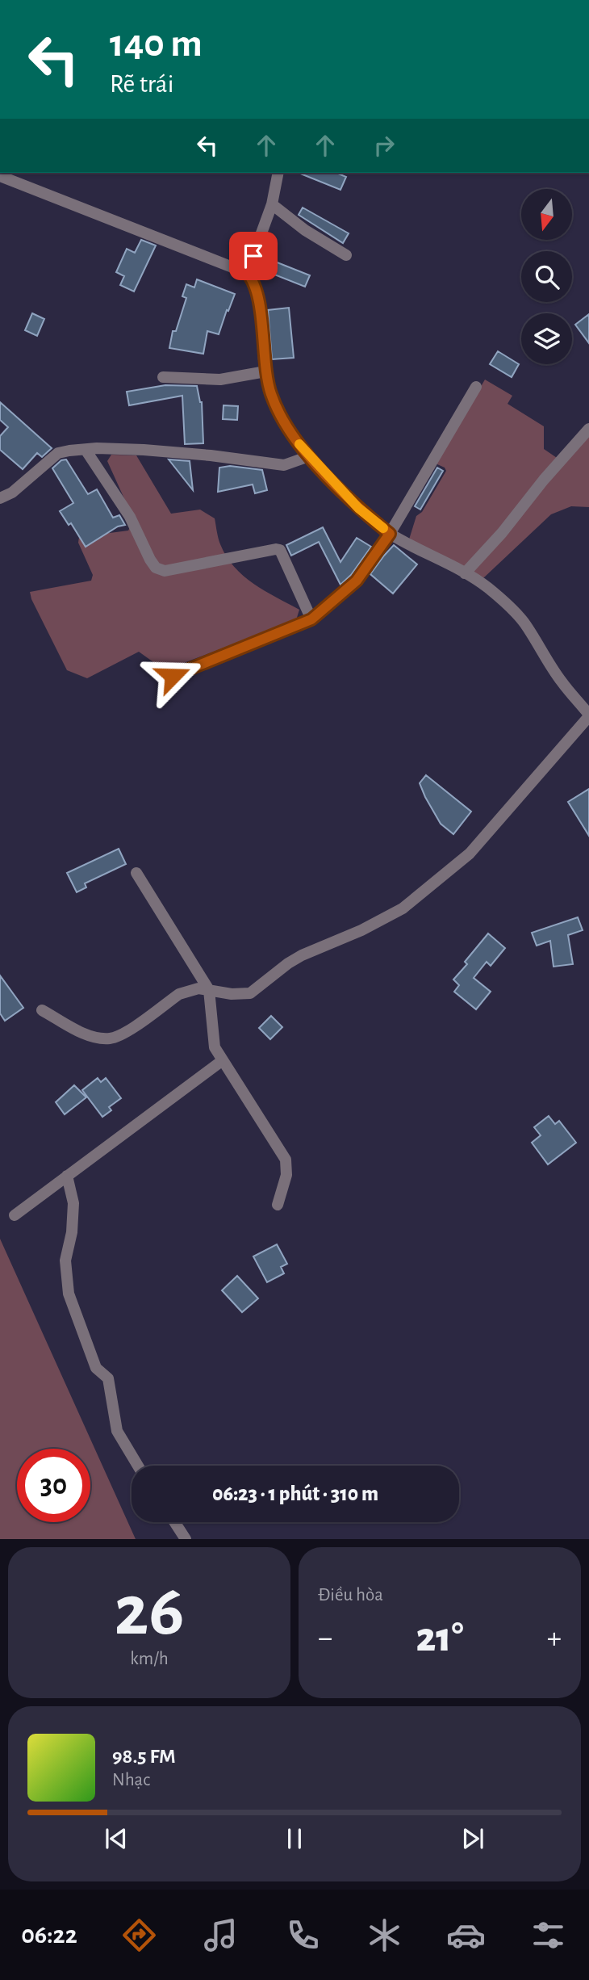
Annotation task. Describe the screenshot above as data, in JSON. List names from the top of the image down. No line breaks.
{"north":"bottom","page":{"turn":["140 m","Rẽ trái"],"limit":"30","trip":"06:23 · 1 phút · 310 m","tile":[["26","km/h"],"Điều hòa"],"heat":["−","21°","+"],"song":["98.5 FM","Nhạc"],"tabs":"06:22"}}
